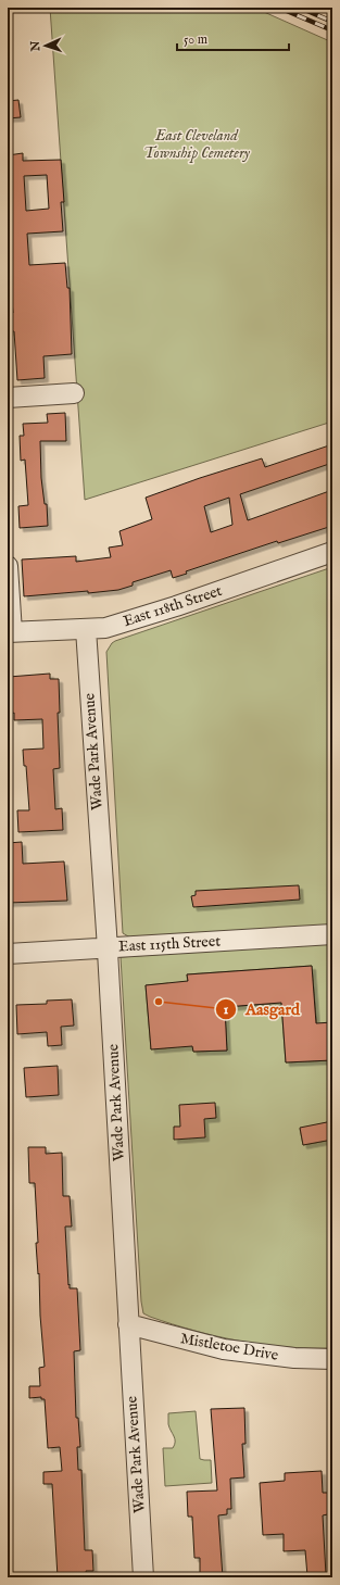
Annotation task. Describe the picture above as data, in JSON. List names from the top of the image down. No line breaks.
{"streets":{"street":["East 118th Street","Wade Park Avenue","East 115th Street","Mistletoe Drive"]},"crossings":[["East 118th Street","Wade Park Avenue"],["Wade Park Avenue","East 115th Street"],["Wade Park Avenue","Mistletoe Drive"]],"parks":["East Cleveland Township Cemetery"],"places":["Aasgard"],"scale_bar":"50 m","north":"left"}
